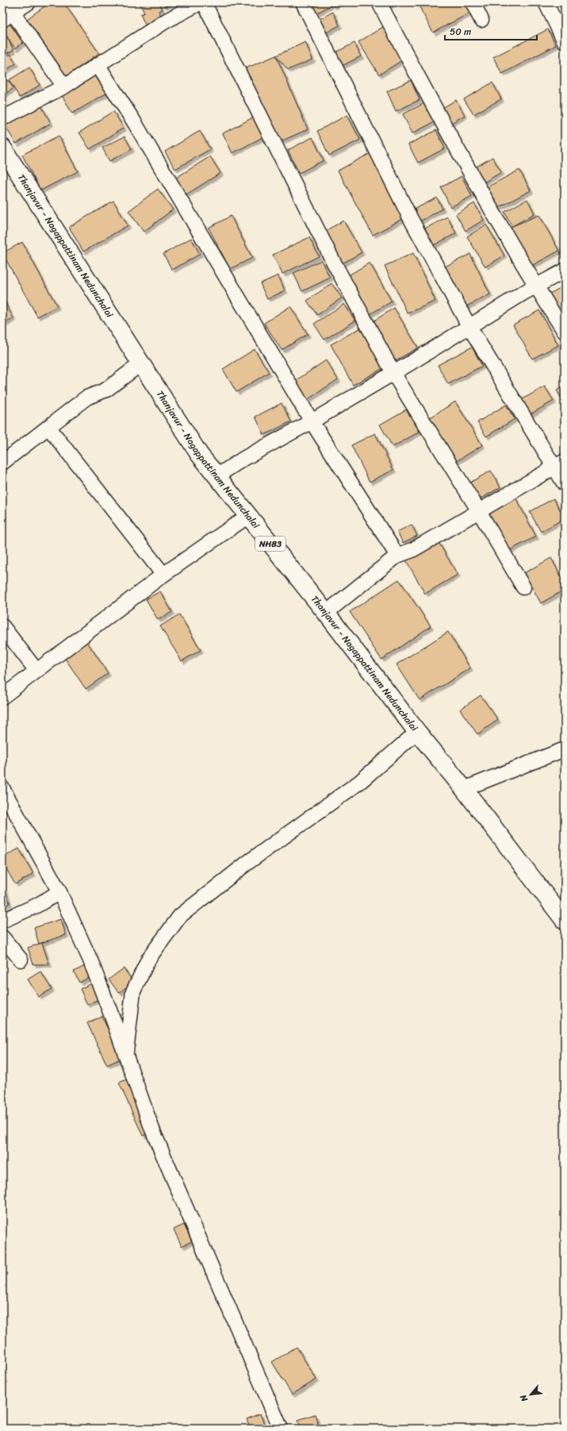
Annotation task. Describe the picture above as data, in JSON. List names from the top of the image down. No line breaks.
{"streets":{"highway":["Thanjavur - Nagappattinam Nedunchalai","NH83"]},"scale_bar":"50 m","north":"bottom left"}
